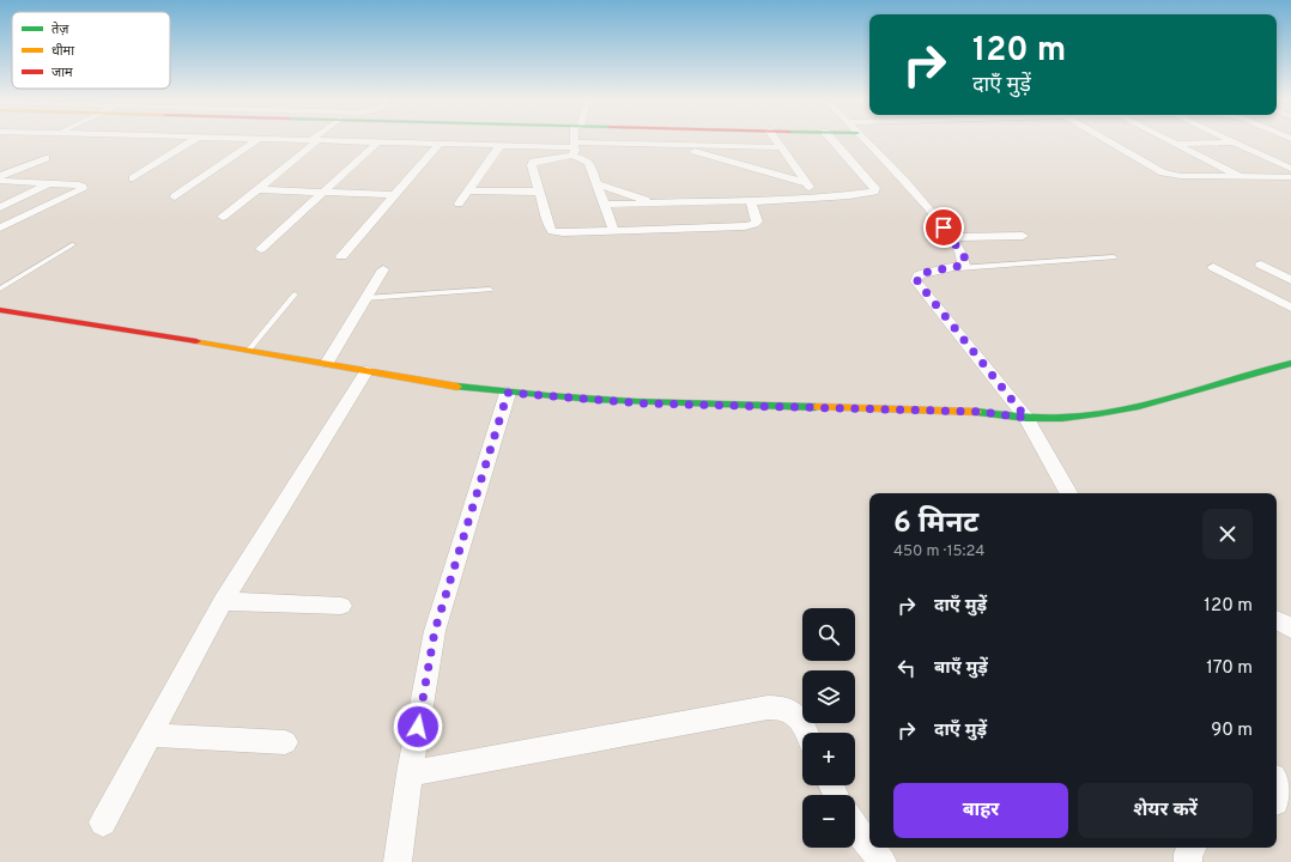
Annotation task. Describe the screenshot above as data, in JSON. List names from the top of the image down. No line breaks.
{"legend":["तेज़","धीमा","जाम"],"page":{"turn":["120 m","दाएँ मुड़ें"],"heading":["6 मिनट","450 m · 15:24"],"list":[{"name":"दाएँ मुड़ें","value":"120 m"},{"name":"बाएँ मुड़ें","value":"170 m"},{"name":"दाएँ मुड़ें","value":"90 m"}],"map_buttons":["+","−"],"buttons":["बाहर","शेयर करें"]}}
